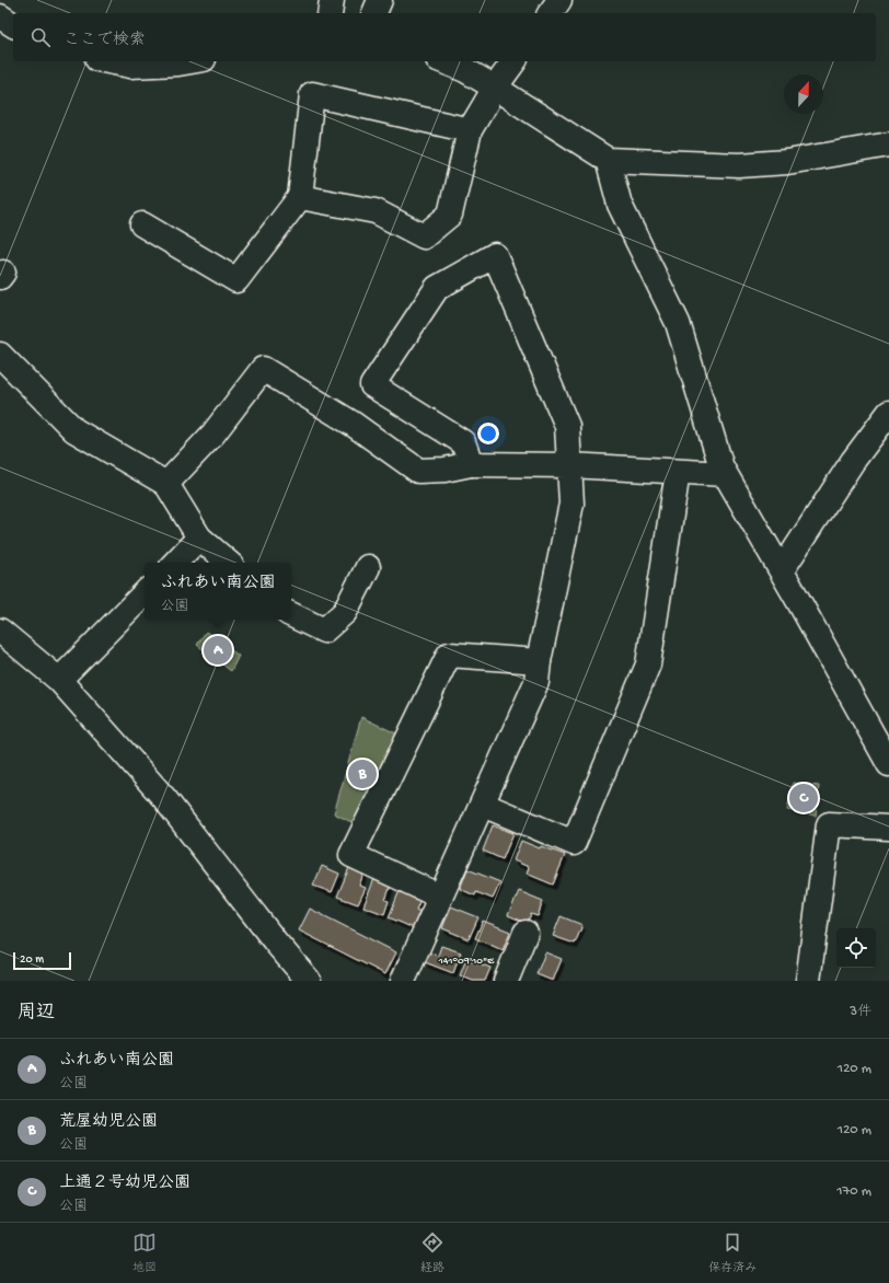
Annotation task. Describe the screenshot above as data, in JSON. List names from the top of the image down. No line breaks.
{"scale_bar":"20 m","north":"top","page":{"search":"ここで検索","popup":["ふれあい南公園","公園"],"pins":["A","B","C"],"scale":"20 m","heading":["周辺","3件"],"list":[{"mark":"A","name":"ふれあい南公園","note":"公園","value":"120 m"},{"mark":"B","name":"荒屋幼児公園","note":"公園","value":"120 m"},{"mark":"C","name":"上通２号幼児公園","note":"公園","value":"170 m"}],"nav":["地図","経路","保存済み"]},"coordinates":["141°09'10\"E"]}
